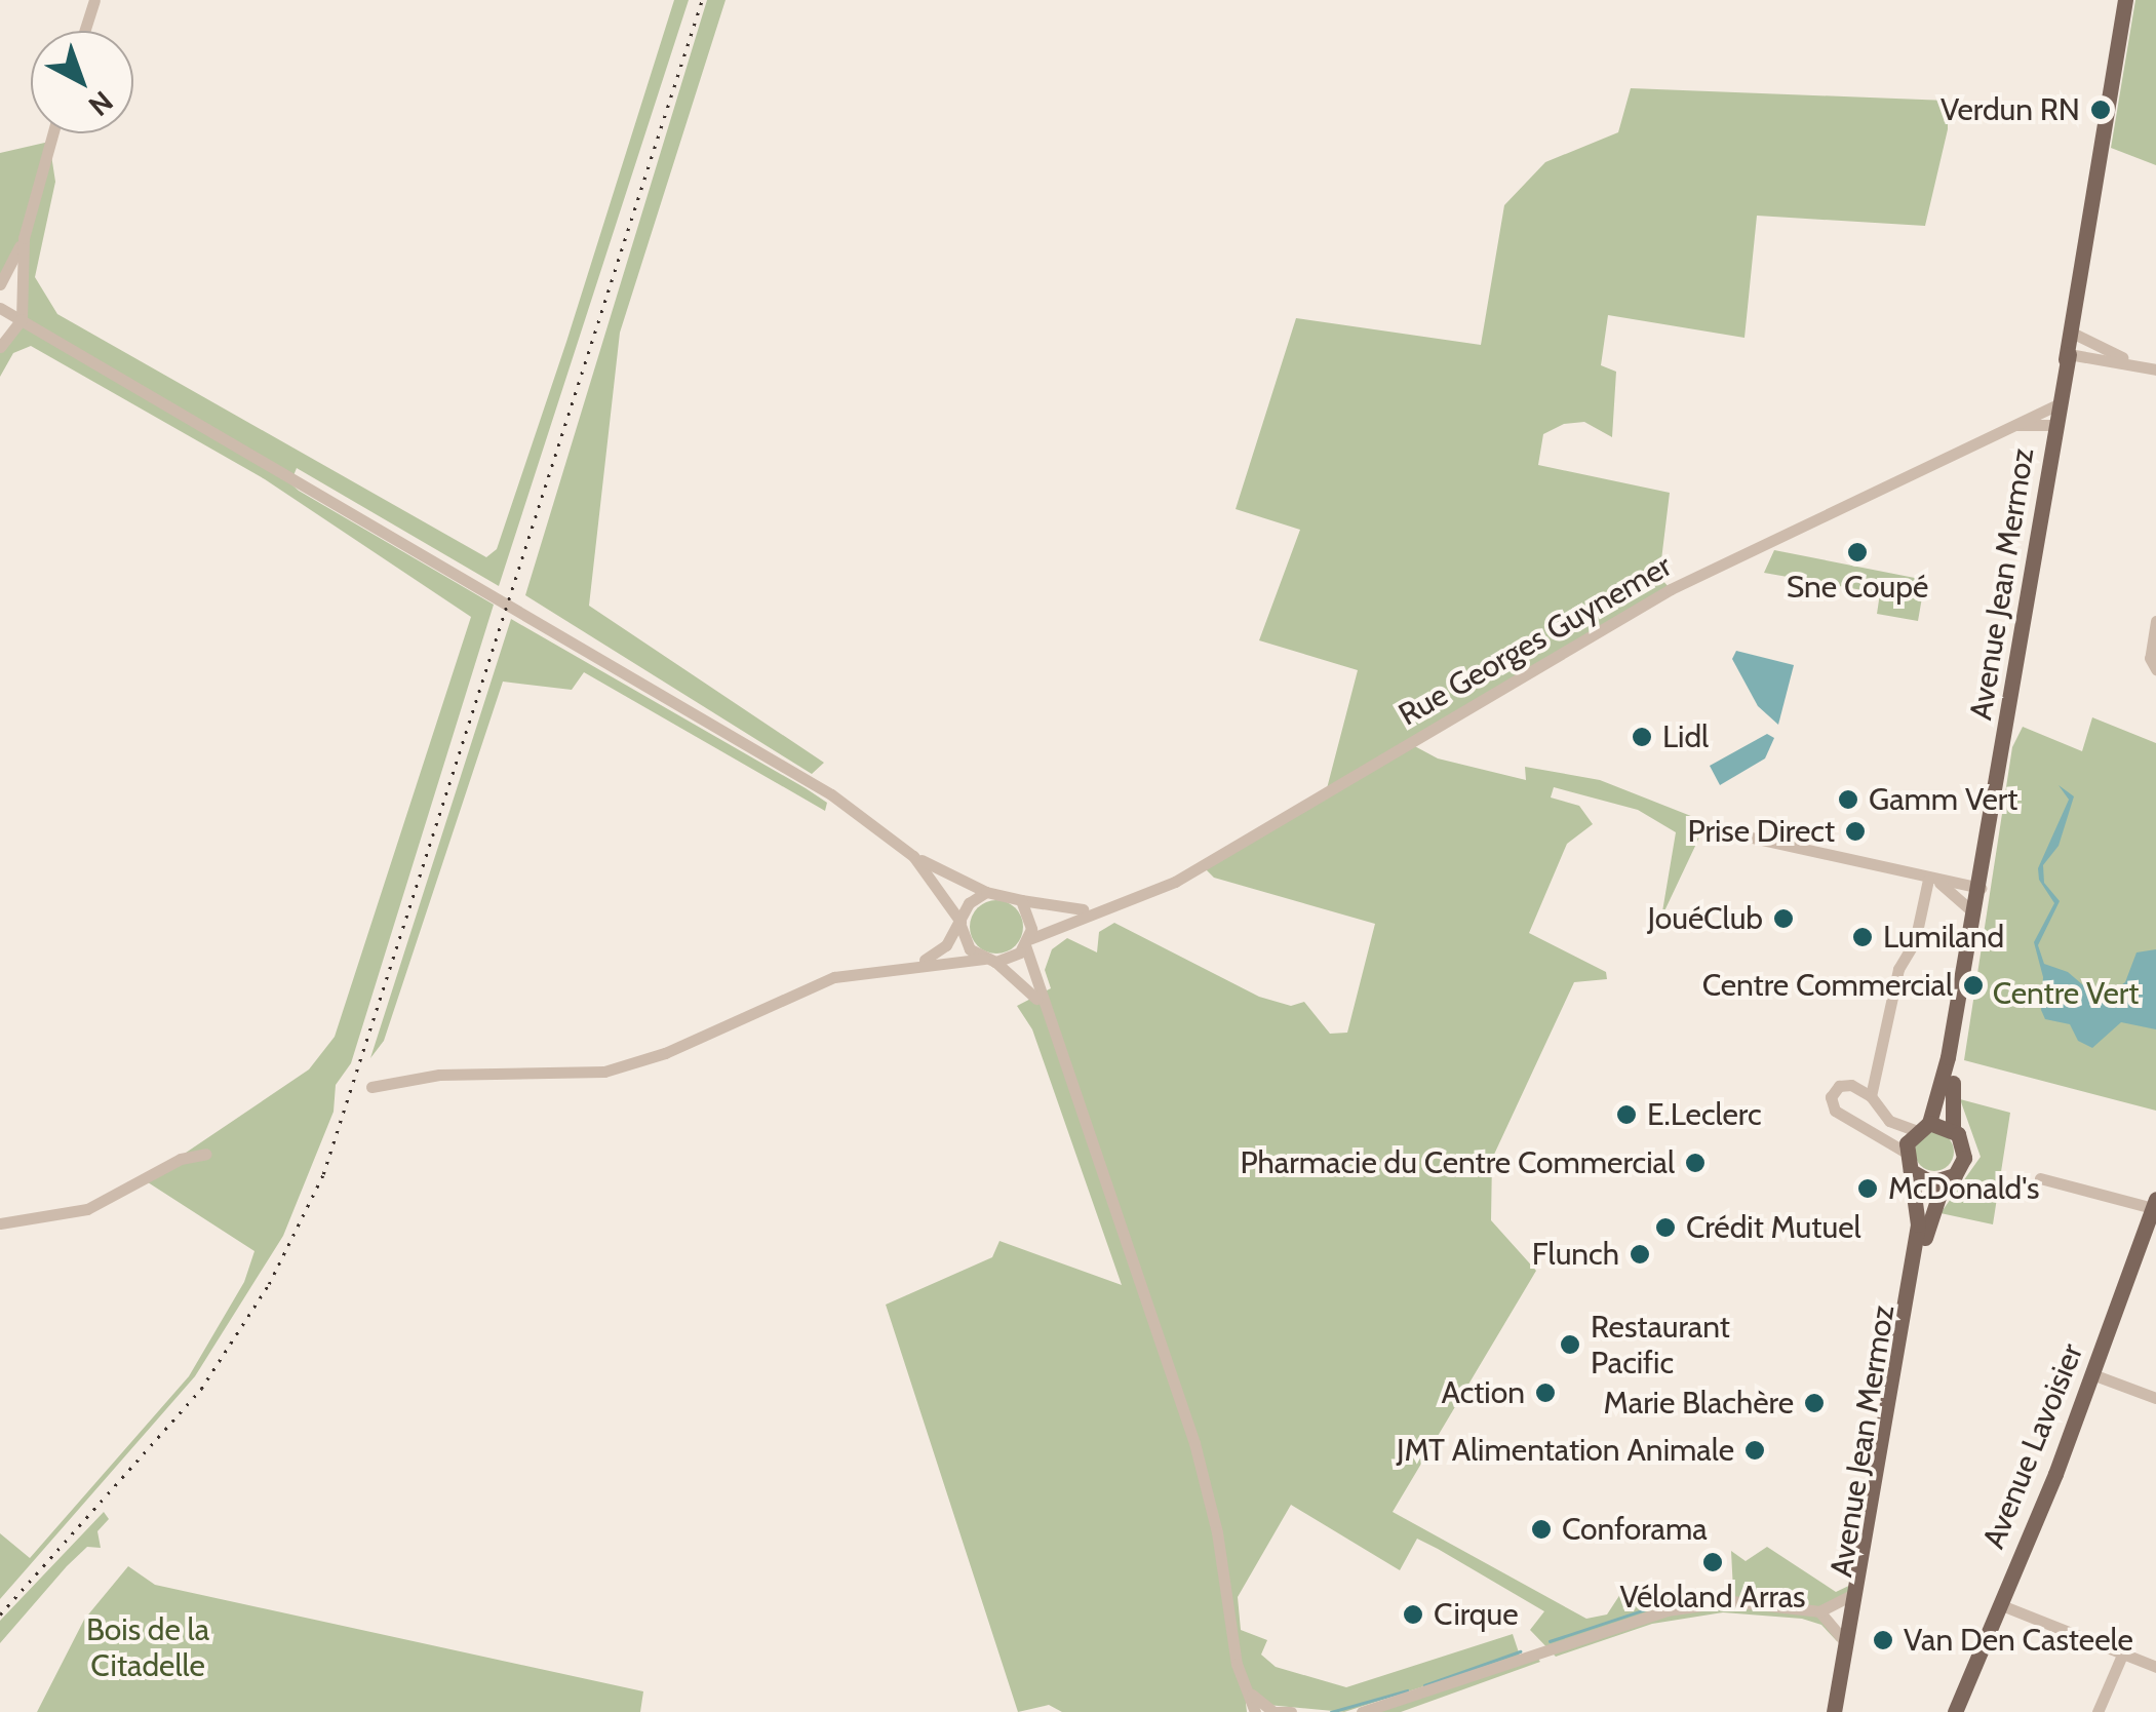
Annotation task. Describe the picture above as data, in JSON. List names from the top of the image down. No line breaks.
{"streets":{"main road":["Avenue Jean Mermoz","Avenue Lavoisier"],"street":["Rue Georges Guynemer"]},"crossings":[["Avenue Jean Mermoz","Rue Georges Guynemer"]],"parks":["Centre Vert","Bois de la Citadelle"],"places":["Verdun RN","Sne Coupé","Lidl","Gamm Vert","Prise Direct","JouéClub","Lumiland","Centre Commercial","E.Leclerc","Pharmacie du Centre Commercial","McDonald's","Crédit Mutuel","Flunch","Restaurant Pacific","Action","Marie Blachère","JMT Alimentation Animale","Conforama","Véloland Arras","Cirque","Van Den Casteele"],"north":"bottom right"}
